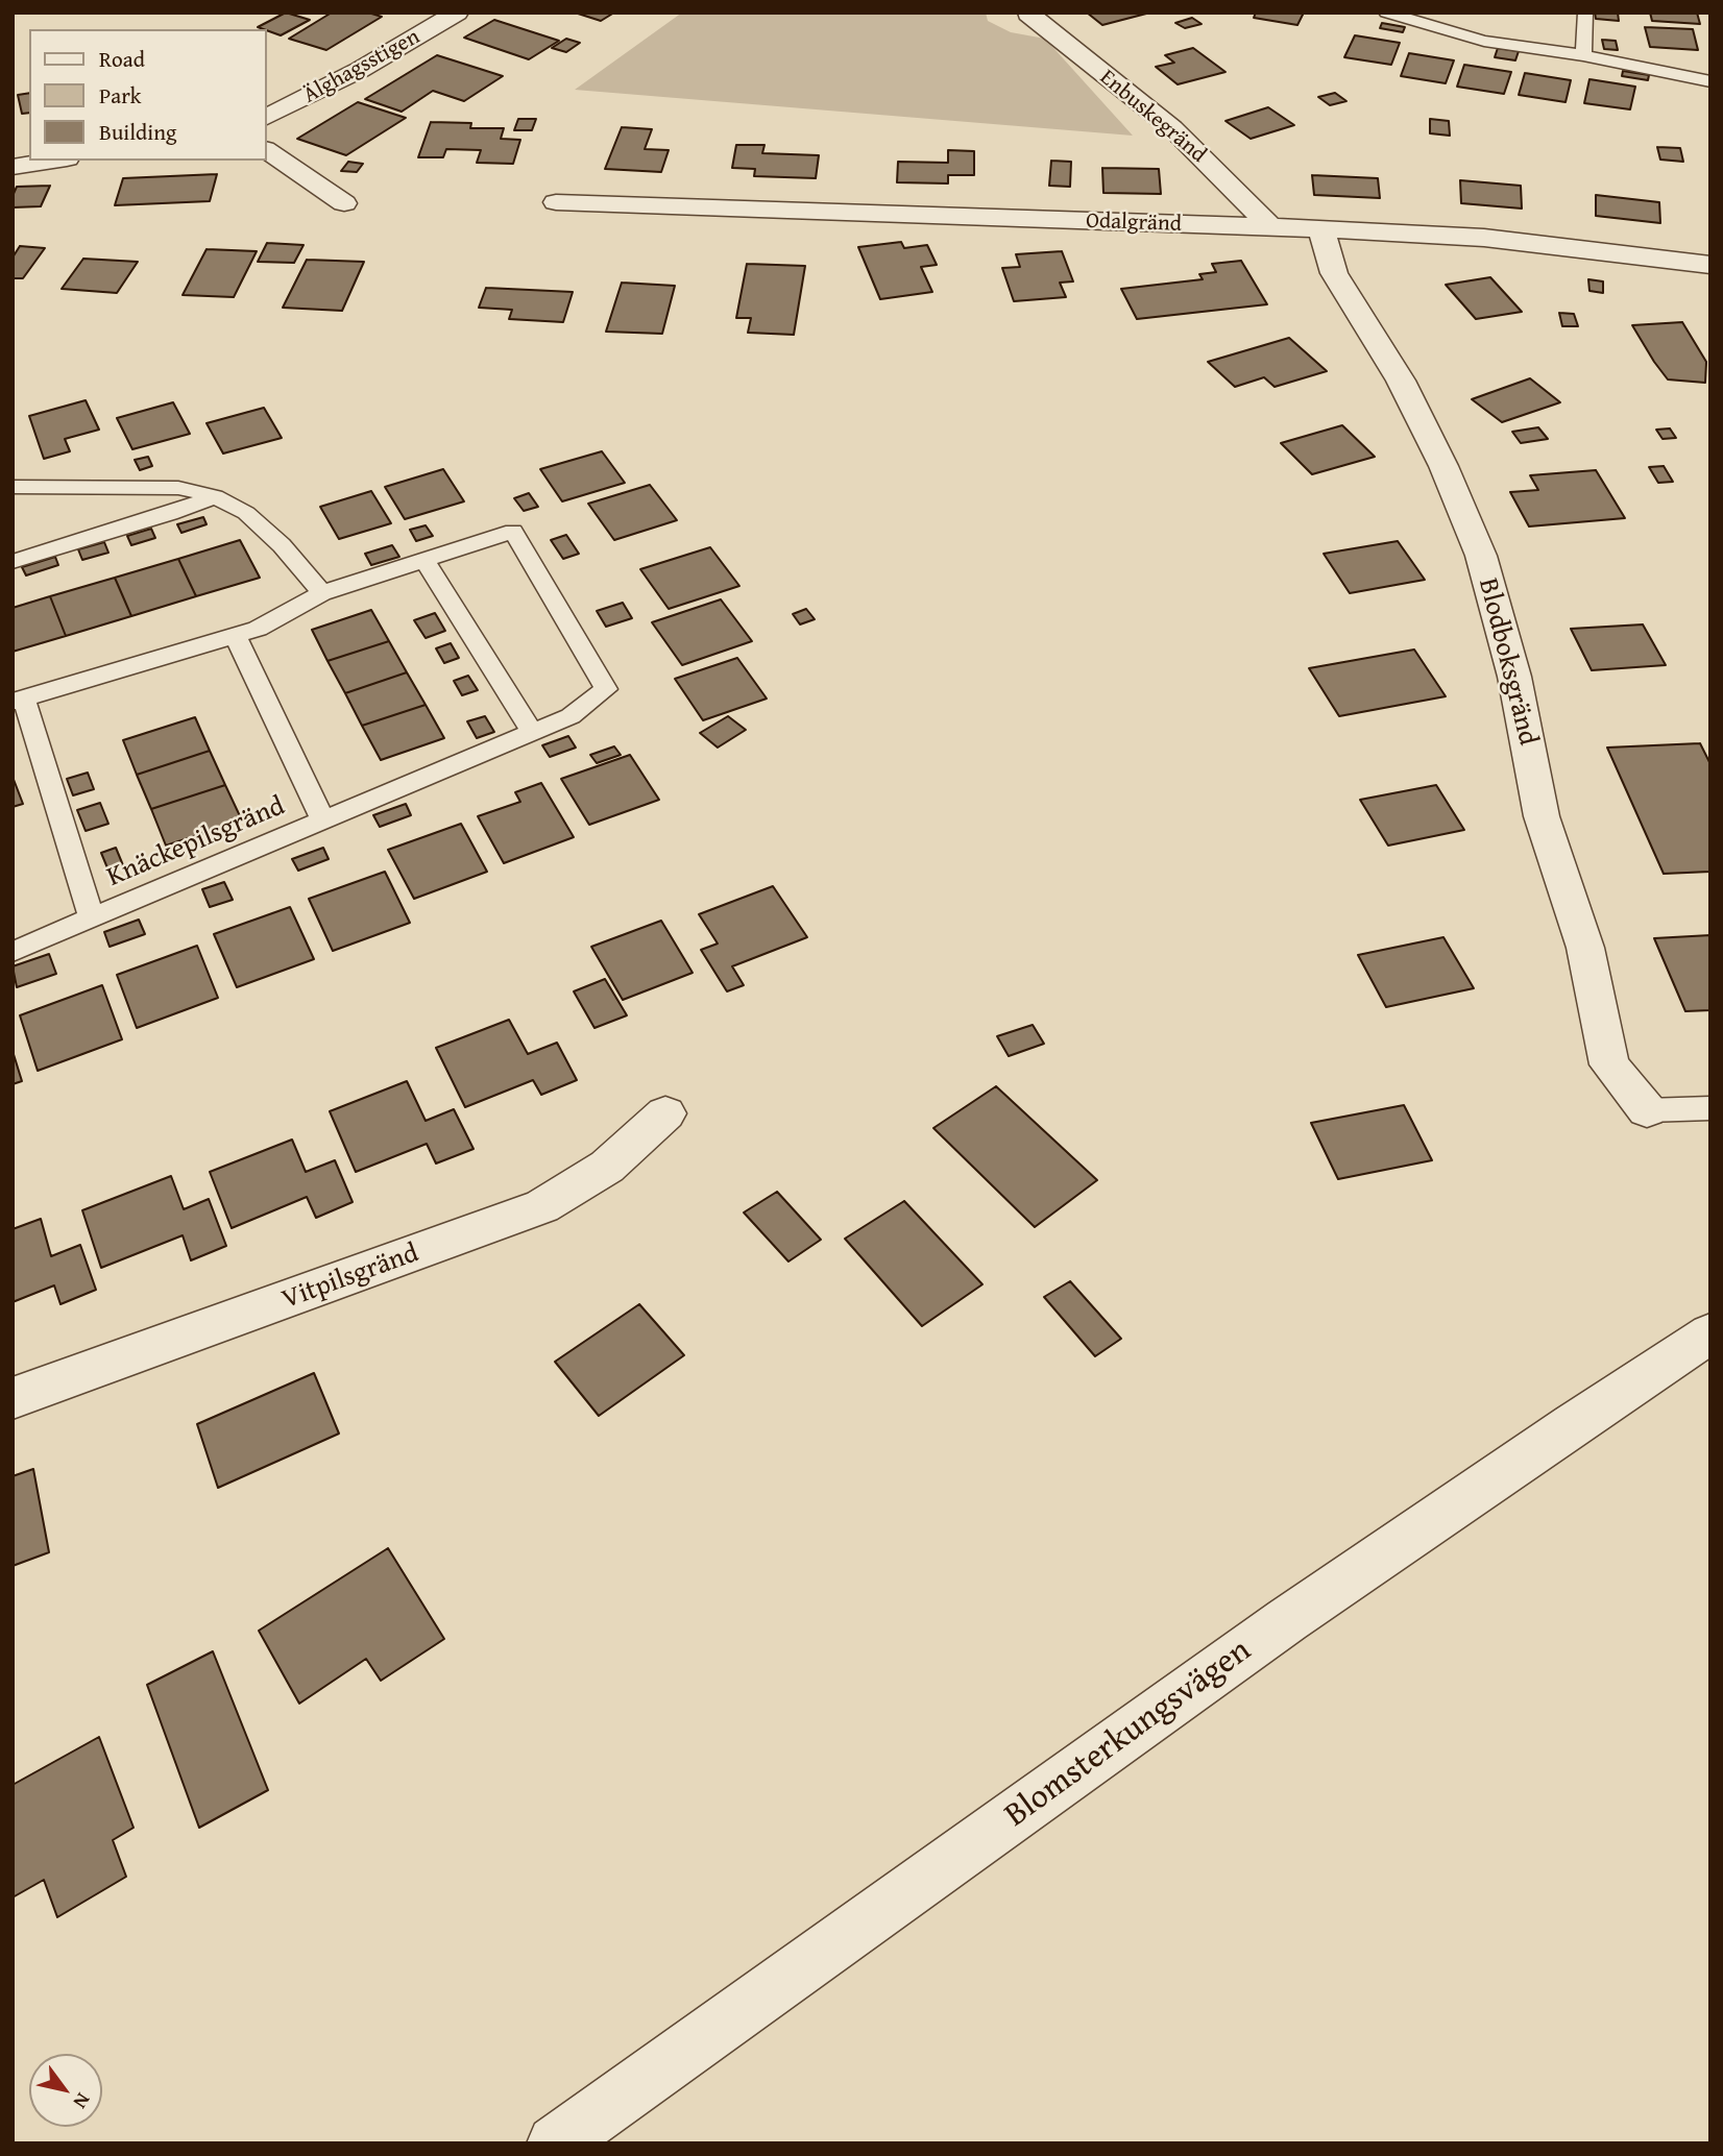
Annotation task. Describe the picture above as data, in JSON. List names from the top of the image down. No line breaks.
{"streets":{"street":["Älghagsstigen","Enbuskegränd","Odalgränd","Blodboksgränd","Vitpilsgränd","Blomsterkungsvägen"],"lane":["Knäckepilsgränd"]},"crossings":[["Enbuskegränd","Odalgränd"],["Odalgränd","Blodboksgränd"]],"legend":["Road","Park","Building"],"north":"bottom right"}
